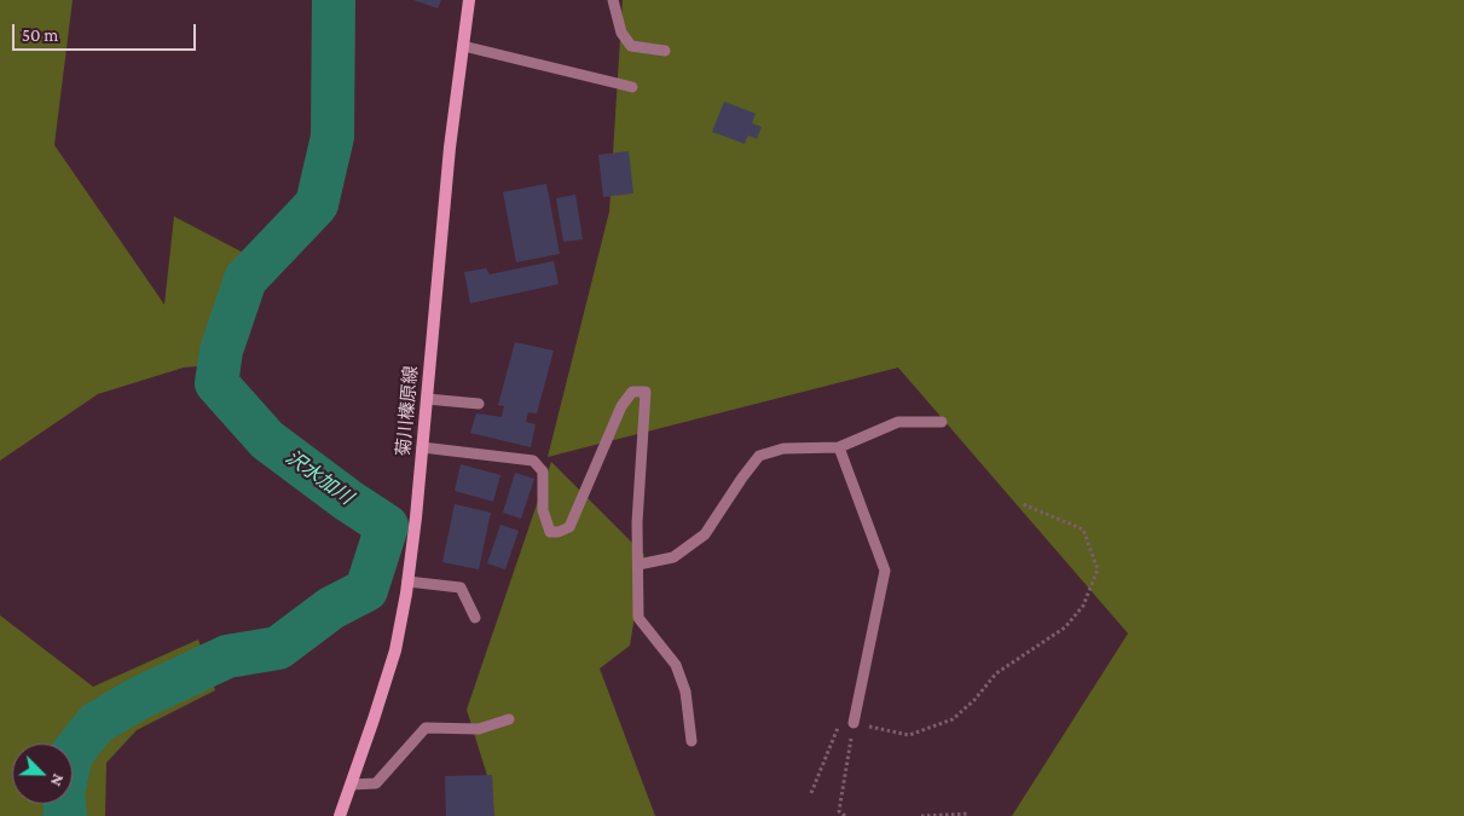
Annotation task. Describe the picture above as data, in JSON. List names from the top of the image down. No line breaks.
{"streets":{"main road":["菊川榛原線"]},"water":["沢水加川"],"scale_bar":"50 m","north":"bottom right"}
